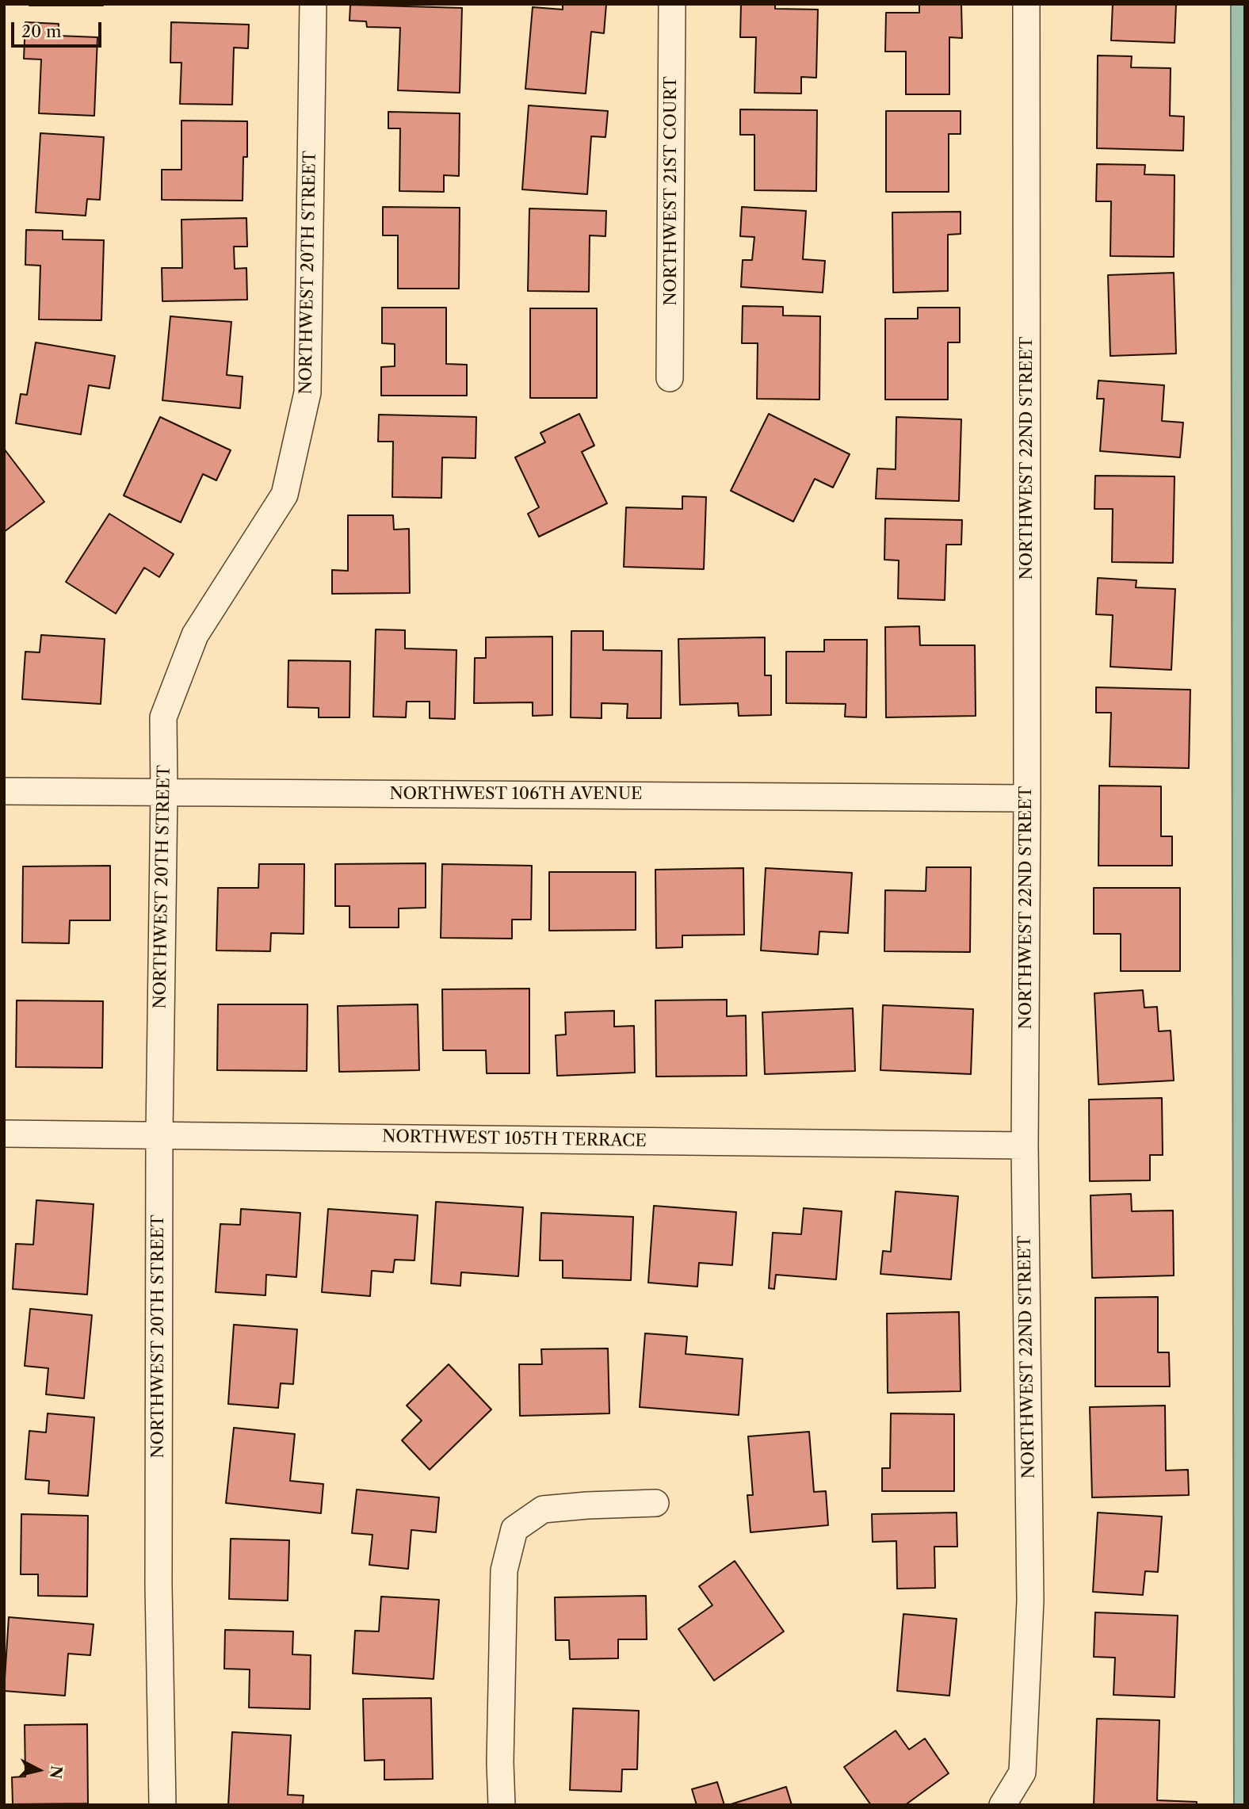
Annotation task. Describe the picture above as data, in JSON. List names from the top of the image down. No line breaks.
{"streets":{"street":["NORTHWEST 21ST COURT","NORTHWEST 20TH STREET","NORTHWEST 22ND STREET","NORTHWEST 106TH AVENUE","NORTHWEST 105TH TERRACE"]},"crossings":[["NORTHWEST 20TH STREET","NORTHWEST 106TH AVENUE"],["NORTHWEST 20TH STREET","NORTHWEST 105TH TERRACE"],["NORTHWEST 22ND STREET","NORTHWEST 106TH AVENUE"],["NORTHWEST 22ND STREET","NORTHWEST 105TH TERRACE"]],"scale_bar":"20 m","north":"right"}
